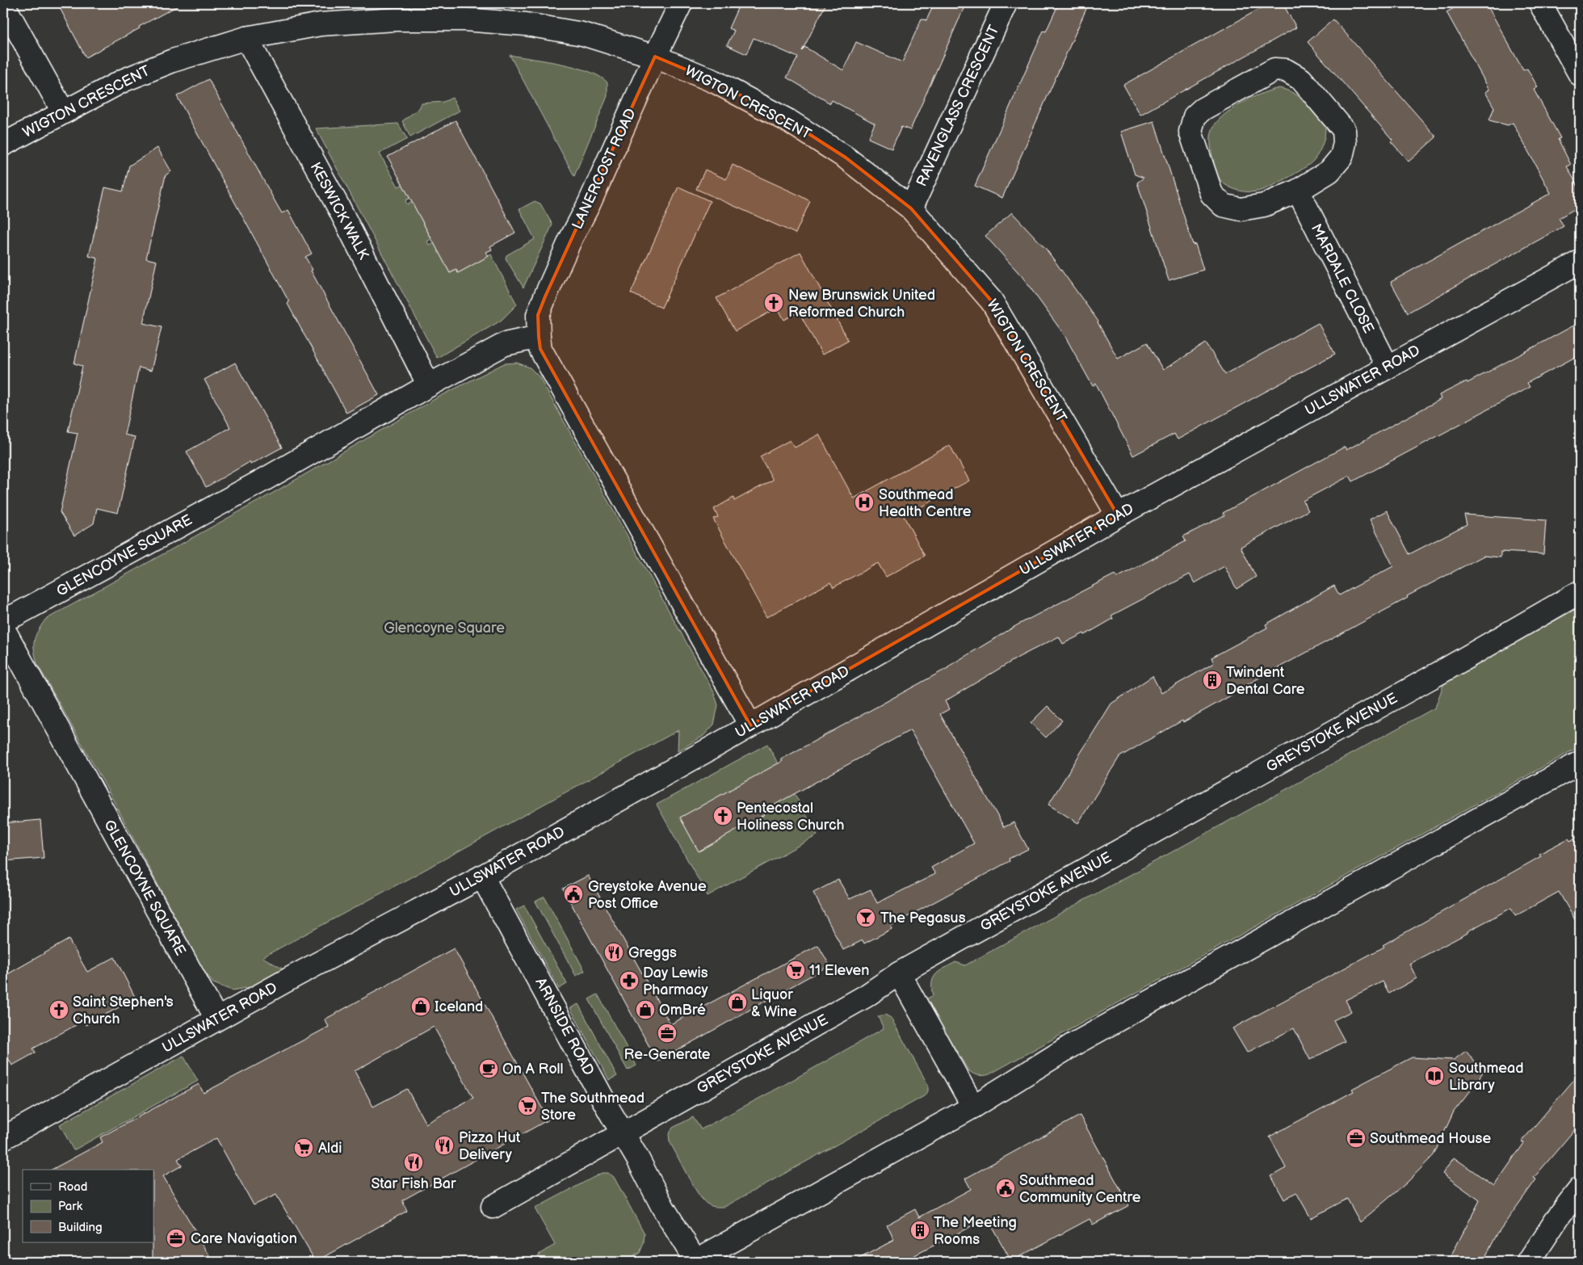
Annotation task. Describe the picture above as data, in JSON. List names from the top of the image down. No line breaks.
{"streets":{"street":["WIGTON CRESCENT","RAVENGLASS CRESCENT","LANERCOST ROAD","KESWICK WALK","MARDALE CLOSE","ULLSWATER ROAD","GLENCOYNE SQUARE","GREYSTOKE AVENUE","ARNSIDE ROAD"]},"crossings":[["WIGTON CRESCENT","RAVENGLASS CRESCENT"],["WIGTON CRESCENT","LANERCOST ROAD"],["WIGTON CRESCENT","KESWICK WALK"],["WIGTON CRESCENT","ULLSWATER ROAD"],["LANERCOST ROAD","GLENCOYNE SQUARE"],["KESWICK WALK","GLENCOYNE SQUARE"],["MARDALE CLOSE","ULLSWATER ROAD"],["ULLSWATER ROAD","GLENCOYNE SQUARE"],["ULLSWATER ROAD","ARNSIDE ROAD"],["GREYSTOKE AVENUE","ARNSIDE ROAD"]],"parks":["Glencoyne Square"],"places":{"church":["New Brunswick United Reformed Church","Pentecostal Holiness Church","Saint Stephen's Church"],"hospital":["Southmead Health Centre"],"building":["Twindent Dental Care","The Meeting Rooms"],"public building":["Greystoke Avenue Post Office","Southmead Community Centre"],"bar":["The Pegasus"],"restaurant":["Greggs","Pizza Hut Delivery","Star Fish Bar"],"supermarket":["11 Eleven","The Southmead Store","Aldi"],"pharmacy":["Day Lewis Pharmacy"],"shop":["Liquor & Wine","Iceland","OmBré"],"office":["Re-Generate","Southmead House","Care Navigation"],"cafe":["On A Roll"],"library":["Southmead Library"]},"legend":["Road","Park","Building"]}
